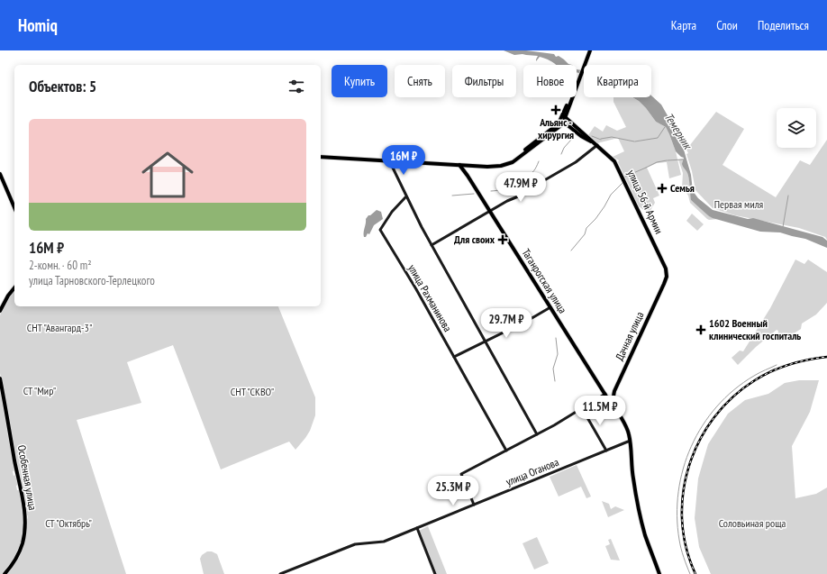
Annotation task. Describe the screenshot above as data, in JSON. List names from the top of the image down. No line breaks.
{"streets":{"main road":["улица 56-й Армии","Таганрогская улица","Дачная улица","Особенная улица"],"street":["улица Рахманинова","улица Оганова"]},"crossings":[["улица 56-й Армии","Дачная улица"],["Таганрогская улица","Дачная улица"],["Таганрогская улица","улица Оганова"]],"water":["Темерник"],"parks":["Первая миля","СНТ \"Авангард-3\"","СТ \"Мир\"","СНТ \"СКВО\"","СТ \"Октябрь\"","Соловьиная роща"],"places":{"health":["Альянс - хирургия","Семья","Для своих","1602 Военный клинический госпиталь"]},"page":{"header":"Homiq","nav":["Карта","Слои","Поделиться"],"chip":["Купить","Снять","Фильтры","Новое","Квартира"],"heading":"Объектов: 5","list":[{"name":"16M ₽","note":"2-комн. · 60 m² · улица Тарновского-Терлецкого"}],"price":["16M ₽","47.9M ₽","29.7M ₽","11.5M ₽","25.3M ₽"]}}
